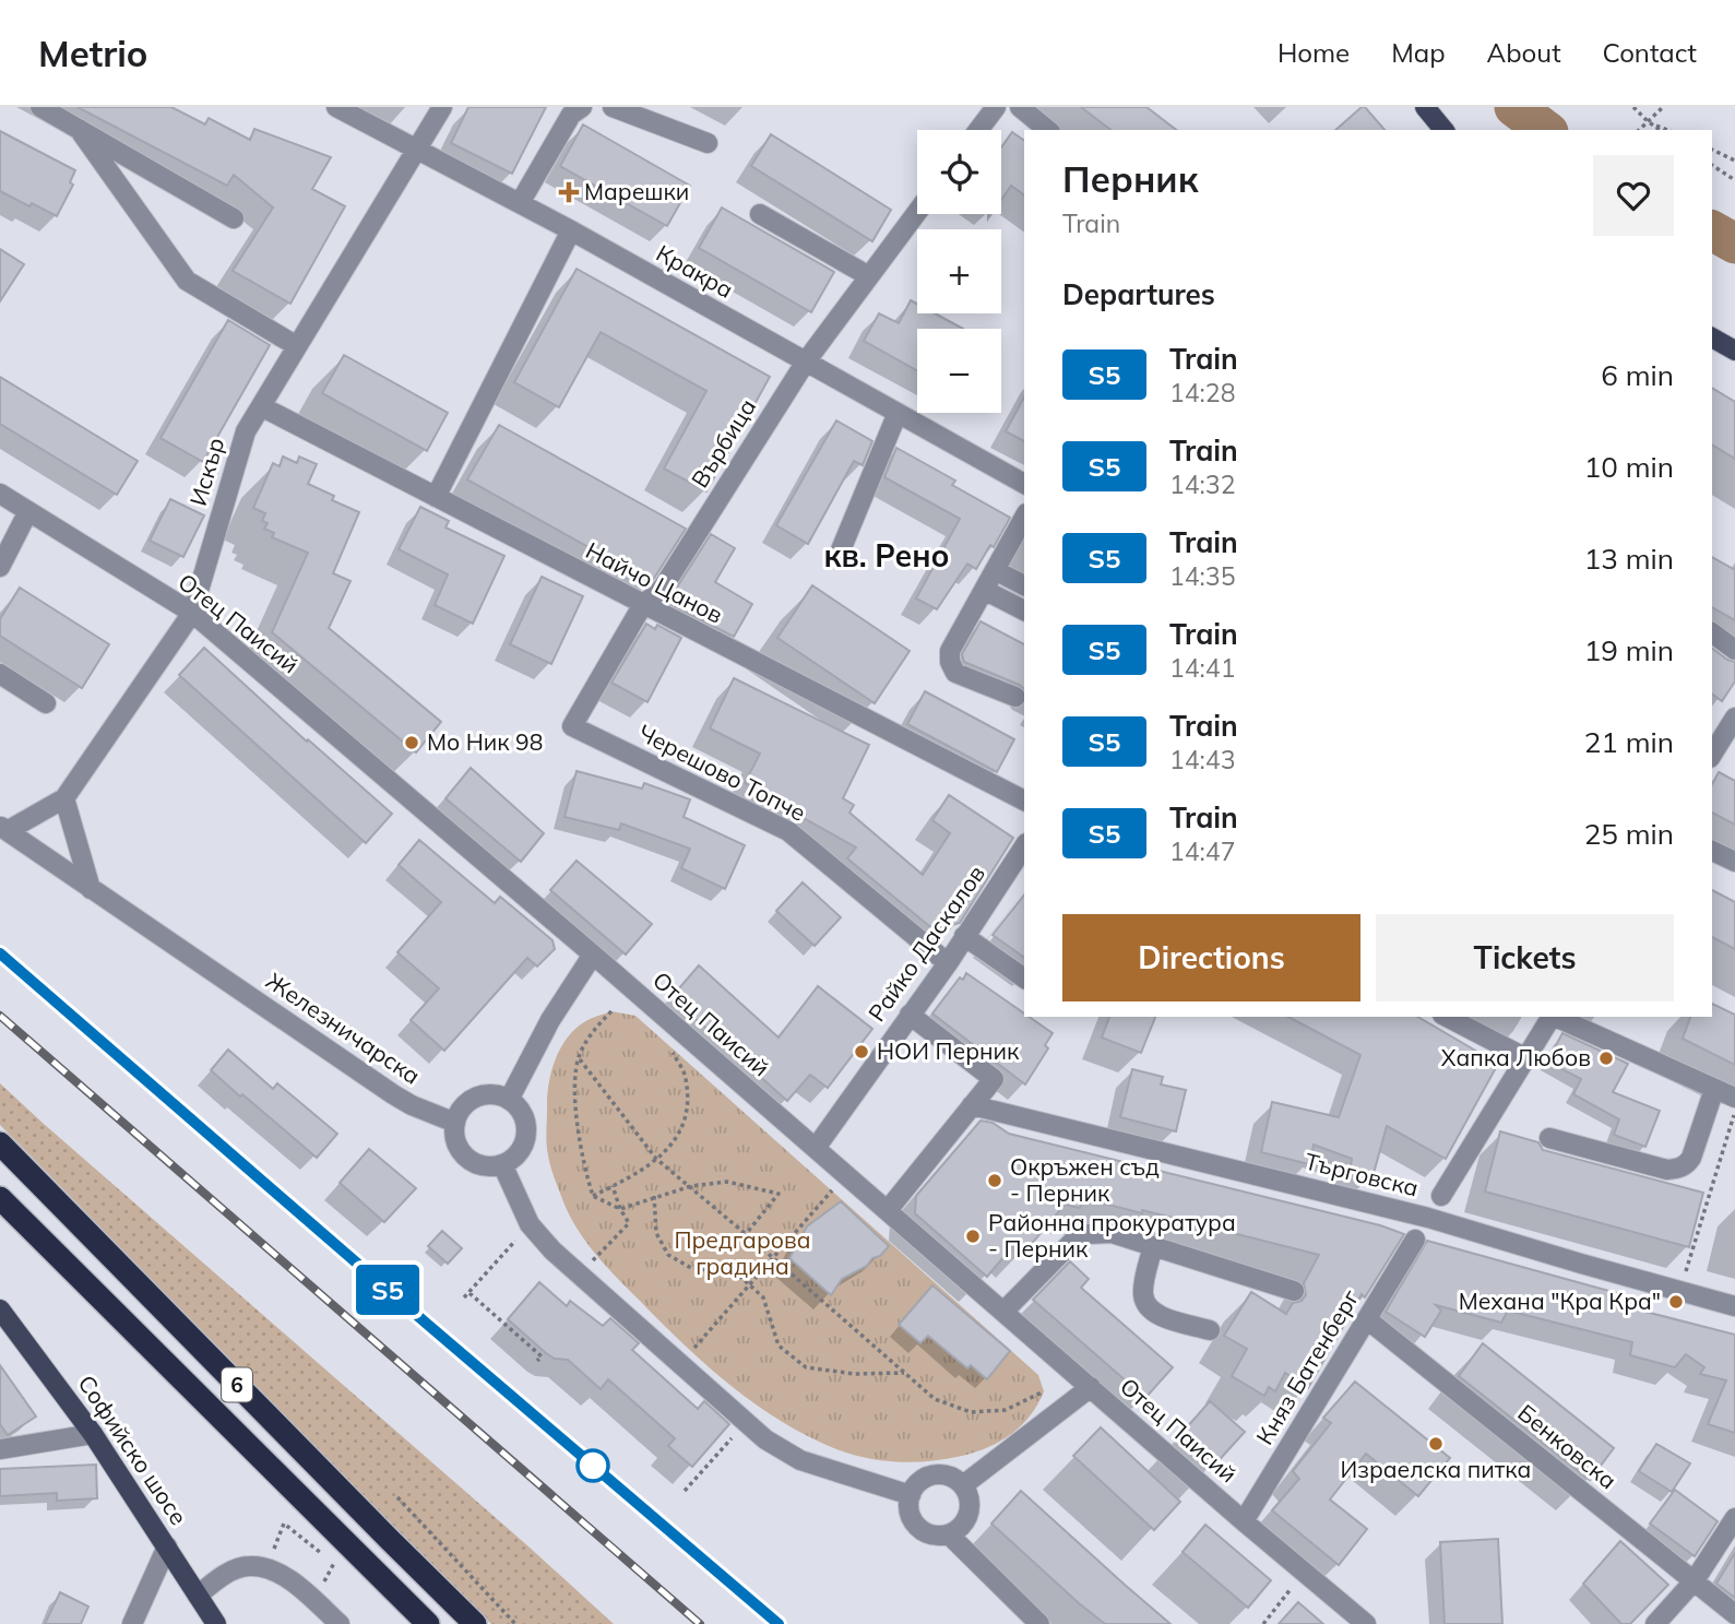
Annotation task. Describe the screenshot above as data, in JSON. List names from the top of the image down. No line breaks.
{"streets":{"highway":["6"],"main road":["Софийско шосе"],"street":["Кракра","Върбица","Искър","Найчо Цанов","Отец Паисий","Черешово Топче","Райко Даскалов","Железничарска","Търговска","Княз Батенберг","Бенковска"]},"crossings":[["Кракра","Върбица"],["Кракра","Искър"],["Върбица","Найчо Цанов"],["Върбица","Черешово Топче"],["Искър","Найчо Цанов"],["Искър","Отец Паисий"],["Искър","Железничарска"],["Отец Паисий","Райко Даскалов"],["Отец Паисий","Княз Батенберг"],["Черешово Топче","Райко Даскалов"],["Княз Батенберг","Бенковска"]],"districts":["кв. Рено"],"parks":["Предгарова градина"],"places":{"health":["Марешки"],"other":["Мо Ник 98","НОИ Перник","Хапка Любов","Окръжен съд - Перник","Районна прокуратура - Перник","Механа \"Кра Кра\"","Израелска питка"]},"page":{"header":"Metrio","nav":["Home","Map","About","Contact"],"on_map":"S5","map_buttons":["+","−"],"heading":[["Перник","Train"],"Departures"],"list":[{"mark":"S5","name":"Train","note":"14:28","value":"6 min"},{"mark":"S5","name":"Train","note":"14:32","value":"10 min"},{"mark":"S5","name":"Train","note":"14:35","value":"13 min"},{"mark":"S5","name":"Train","note":"14:41","value":"19 min"},{"mark":"S5","name":"Train","note":"14:43","value":"21 min"},{"mark":"S5","name":"Train","note":"14:47","value":"25 min"}],"buttons":["Directions","Tickets"]}}
